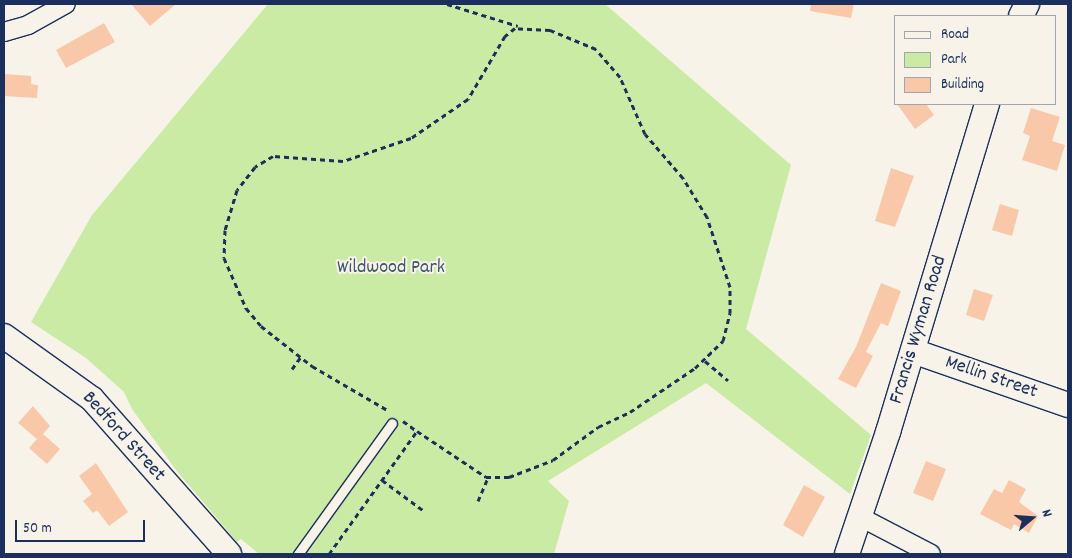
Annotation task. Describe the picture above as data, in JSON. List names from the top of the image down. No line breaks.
{"streets":{"main road":["Francis Wyman Road","Mellin Street","Bedford Street"]},"crossings":[["Francis Wyman Road","Mellin Street"]],"parks":["Wildwood Park"],"legend":["Road","Park","Building"],"scale_bar":"50 m","north":"right"}
